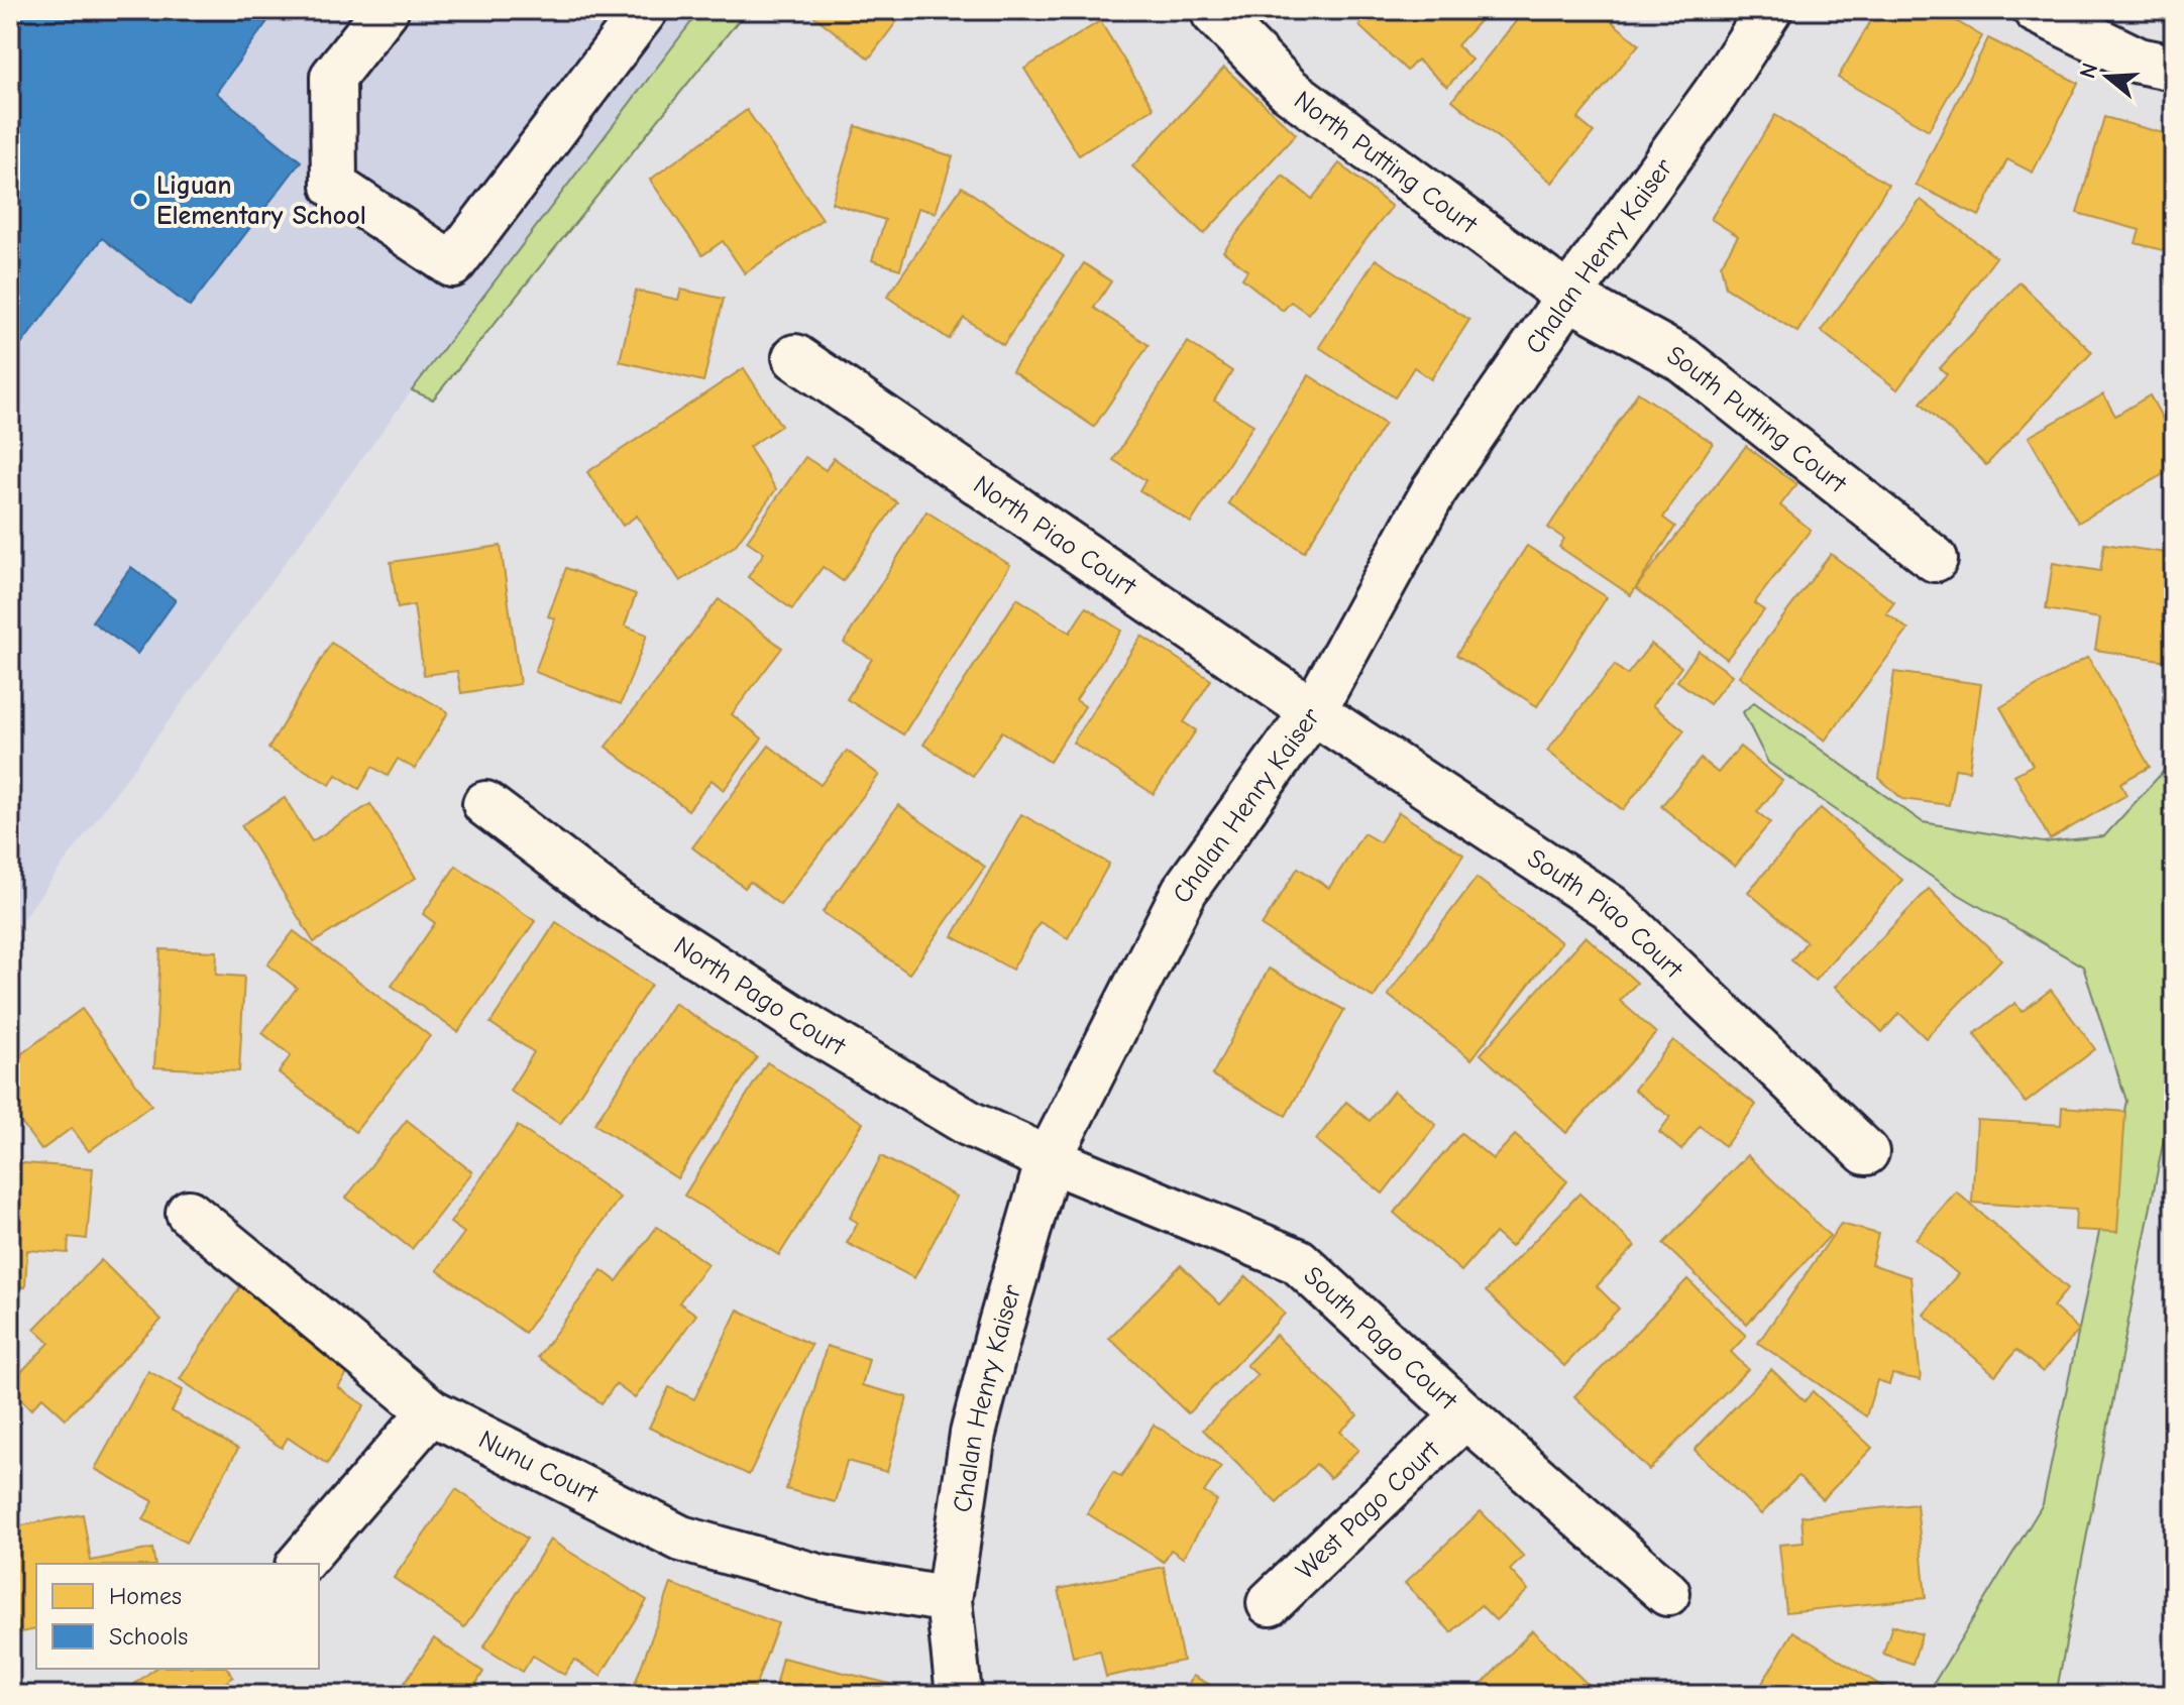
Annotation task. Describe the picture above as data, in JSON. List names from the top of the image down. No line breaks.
{"streets":{"street":["North Putting Court","Chalan Henry Kaiser","South Putting Court","North Piao Court","South Piao Court","North Pago Court","South Pago Court","Nunu Court","West Pago Court"]},"crossings":[["North Putting Court","Chalan Henry Kaiser"],["North Putting Court","South Putting Court"],["Chalan Henry Kaiser","South Putting Court"],["Chalan Henry Kaiser","North Piao Court"],["Chalan Henry Kaiser","South Piao Court"],["Chalan Henry Kaiser","North Pago Court"],["Chalan Henry Kaiser","South Pago Court"],["Chalan Henry Kaiser","Nunu Court"],["North Piao Court","South Piao Court"],["North Pago Court","South Pago Court"],["South Pago Court","West Pago Court"]],"places":["Liguan Elementary School"],"legend":["Homes","Schools"],"north":"left"}
